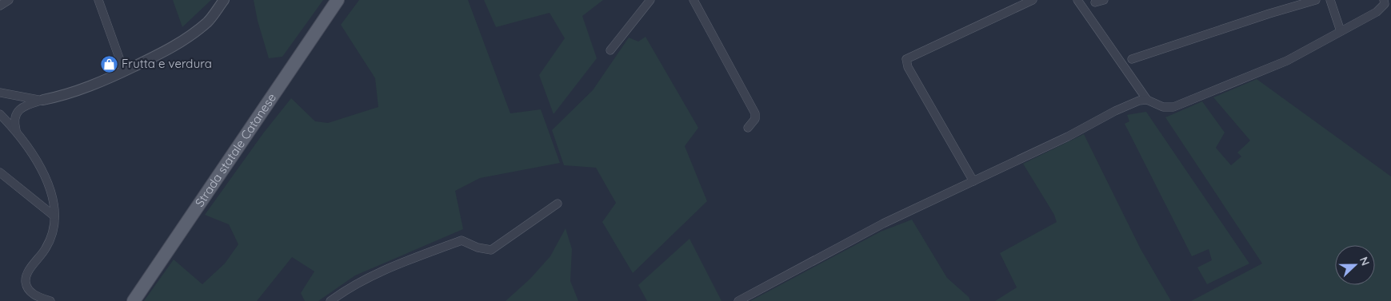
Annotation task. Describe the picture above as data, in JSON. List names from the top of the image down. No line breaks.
{"streets":{"main road":["Strada statale Catanese"]},"places":{"shop":["Frutta e verdura"]},"north":"right"}
